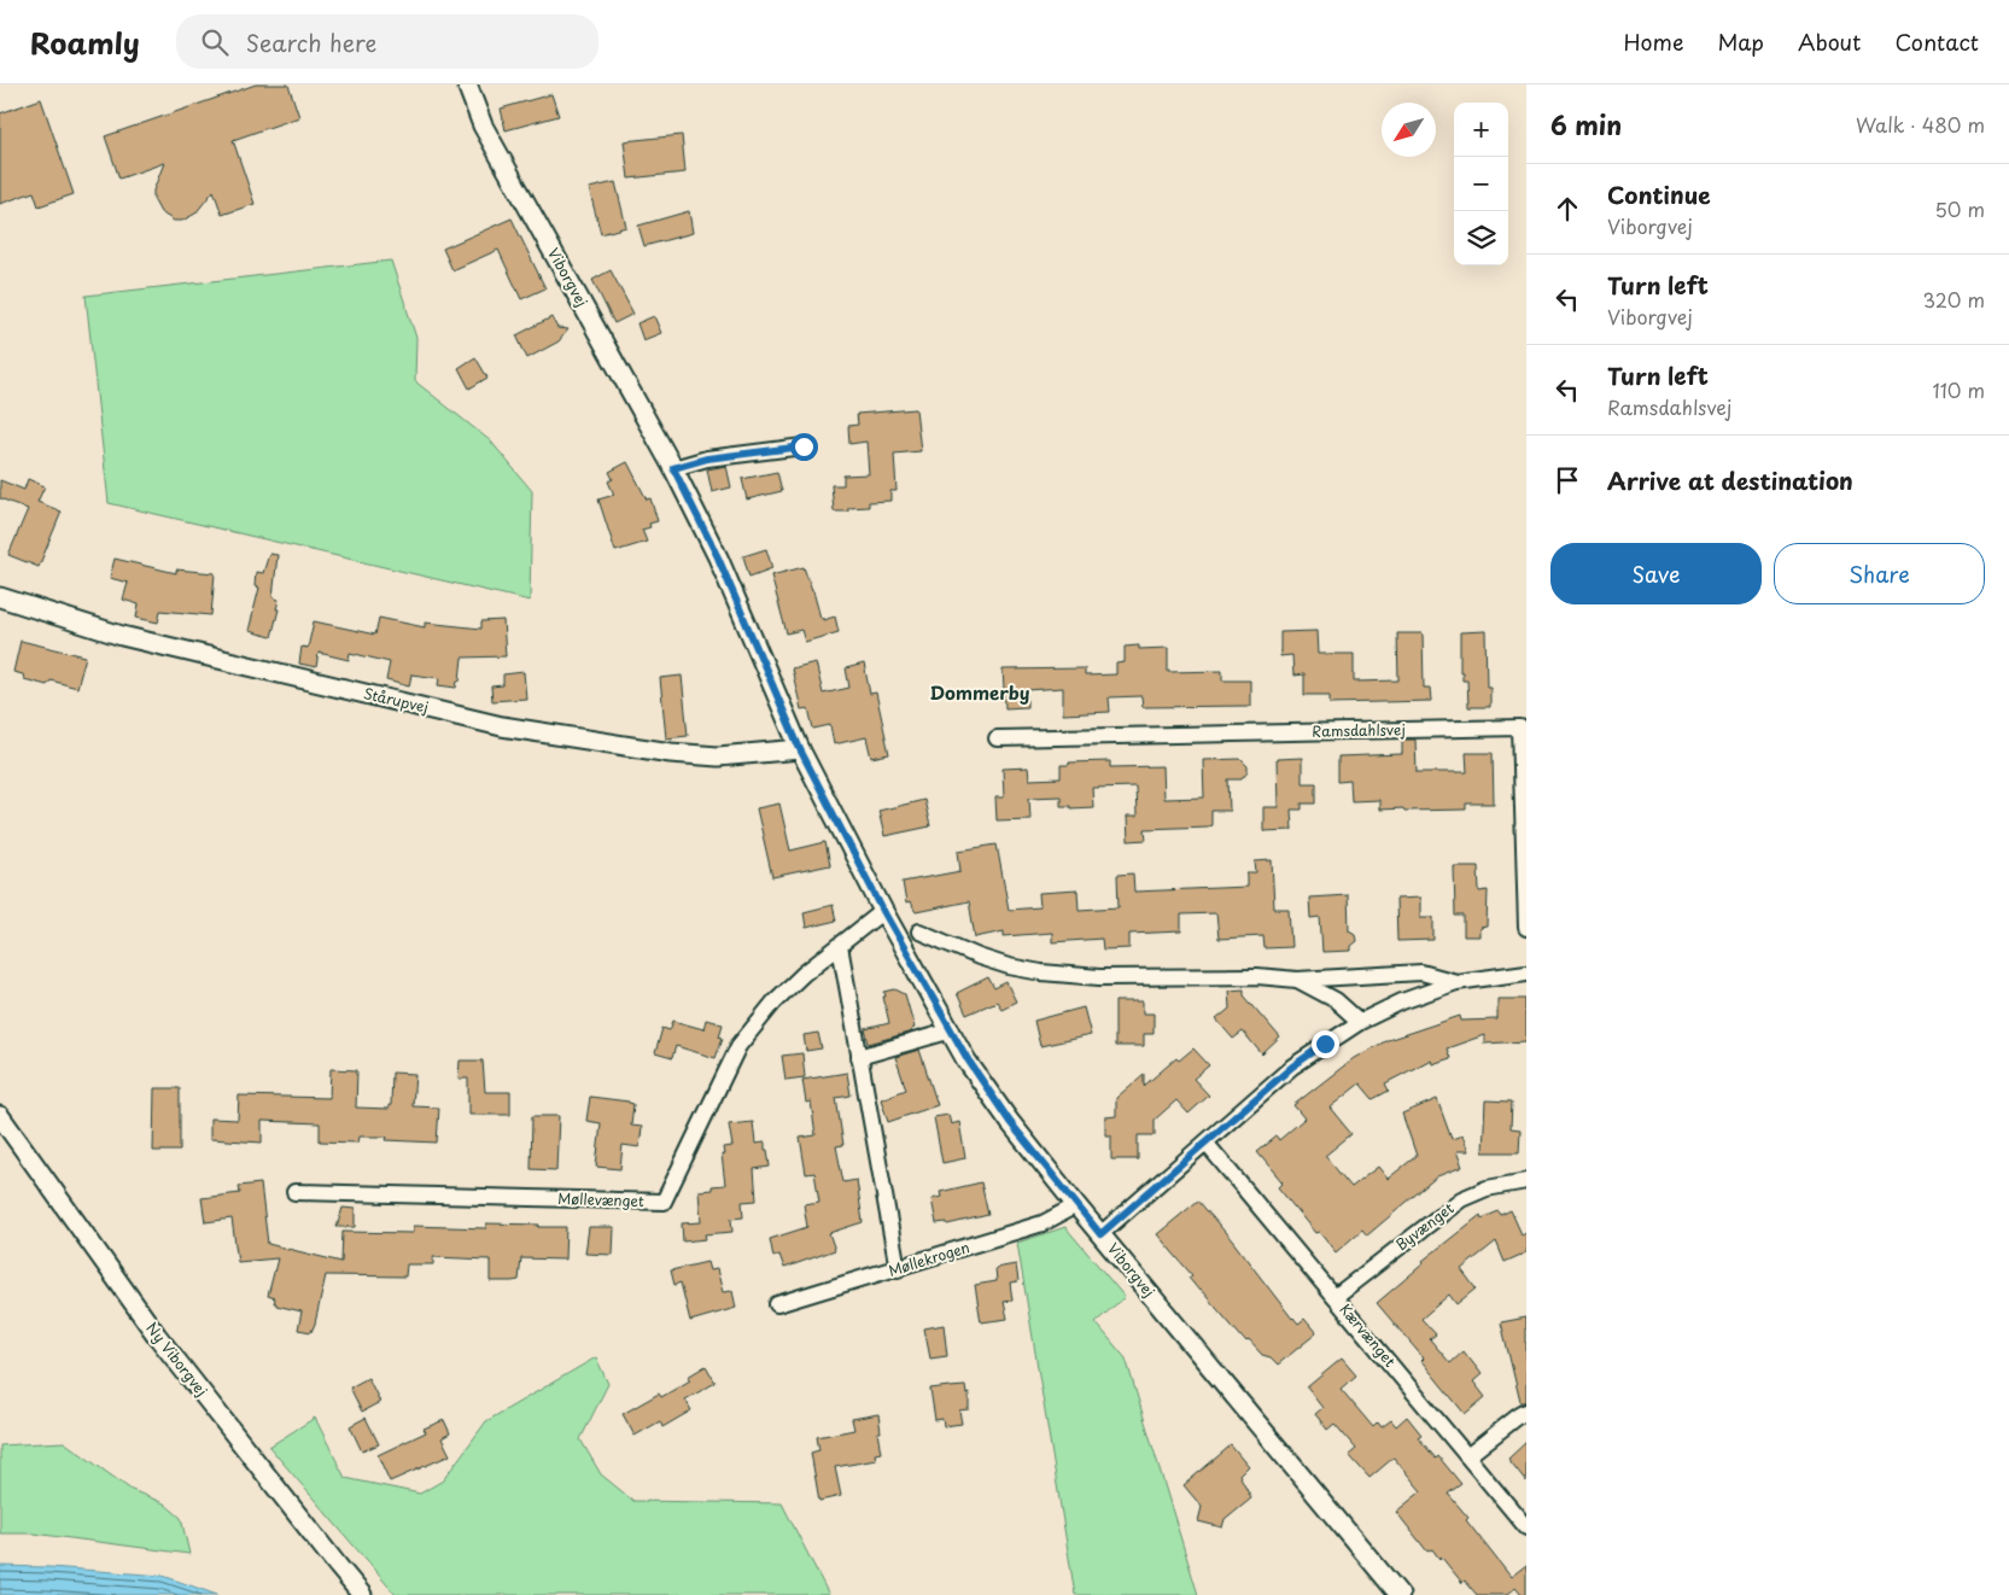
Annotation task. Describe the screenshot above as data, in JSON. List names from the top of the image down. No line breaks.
{"streets":{"street":["Viborgvej","Stårupvej","Ramsdahlsvej","Møllevænget","Byvænget","Møllekrogen","Kærvænget","Ny Viborgvej"]},"crossings":[["Viborgvej","Stårupvej"],["Viborgvej","Møllevænget"],["Viborgvej","Møllekrogen"],["Byvænget","Kærvænget"]],"districts":["Dommerby"],"north":"bottom left","page":{"header":"Roamly","search":"Search here","nav":["Home","Map","About","Contact"],"heading":["6 min","Walk · 480 m"],"map_buttons":["+","−"],"list":[["Continue","Viborgvej","50 m"],["Turn left","Viborgvej","320 m"],["Turn left","Ramsdahlsvej","110 m"],"Arrive at destination"],"buttons":["Save","Share"]}}
